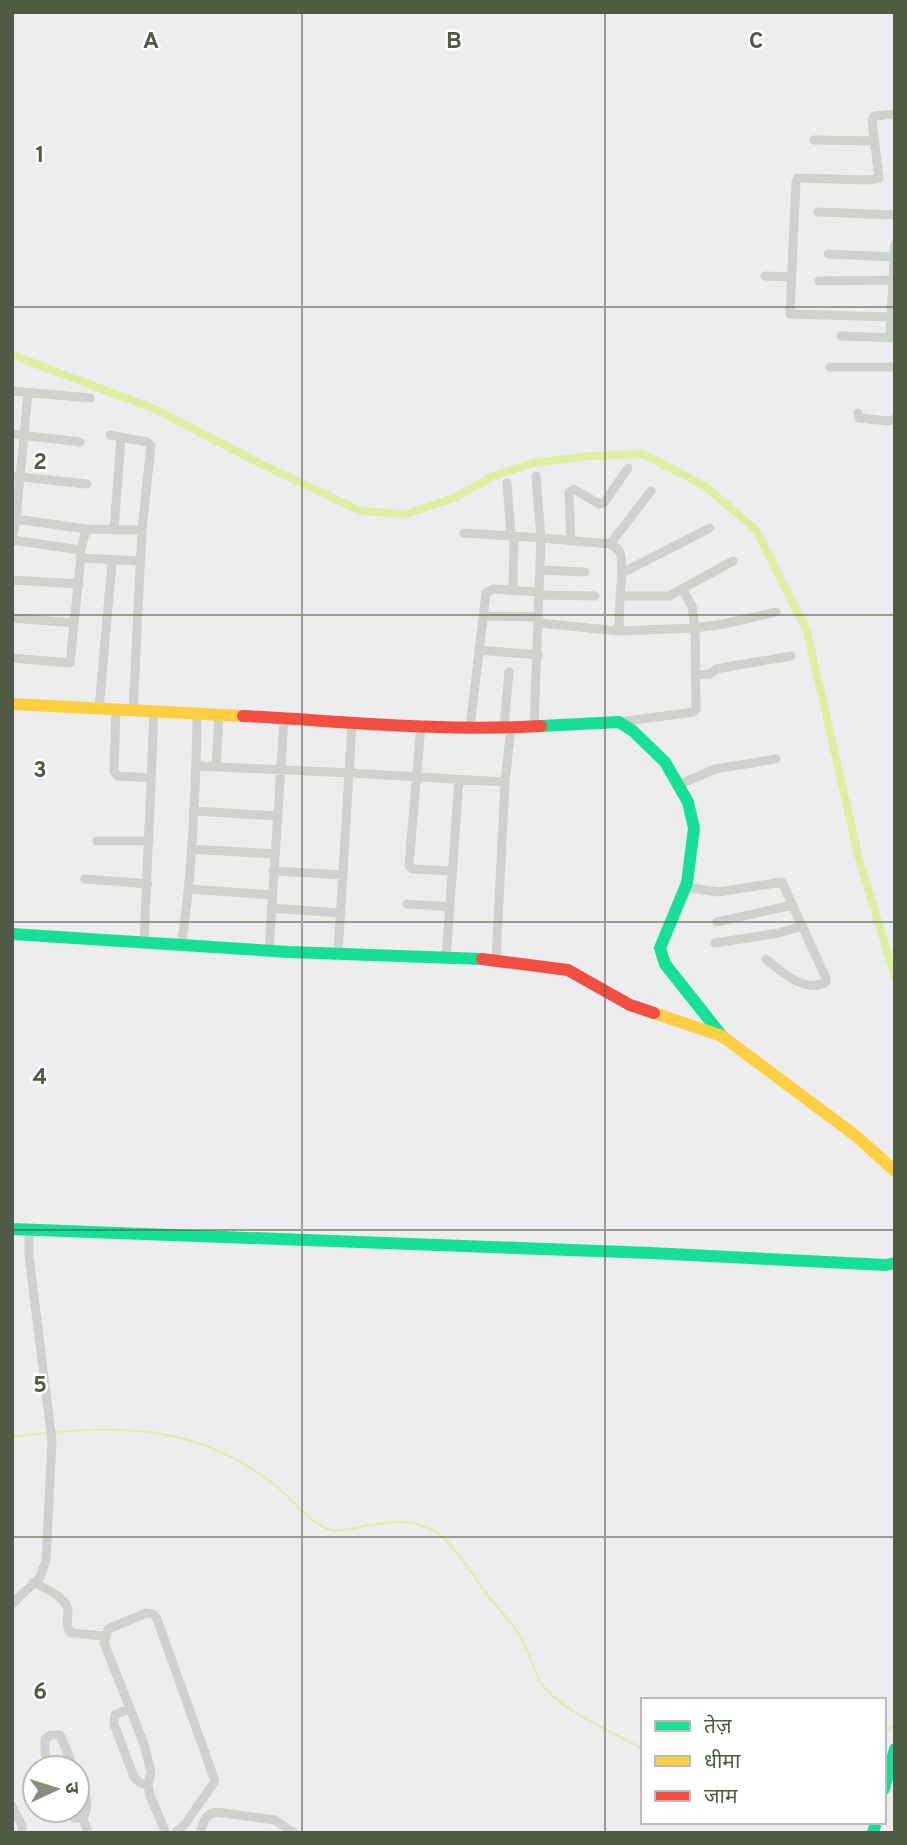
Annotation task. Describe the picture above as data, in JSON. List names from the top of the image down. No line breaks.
{"legend":["तेज़","धीमा","जाम"],"north":"right","grid":{"columns":["A","B","C"],"rows":["1","2","3","4","5","6"]}}
